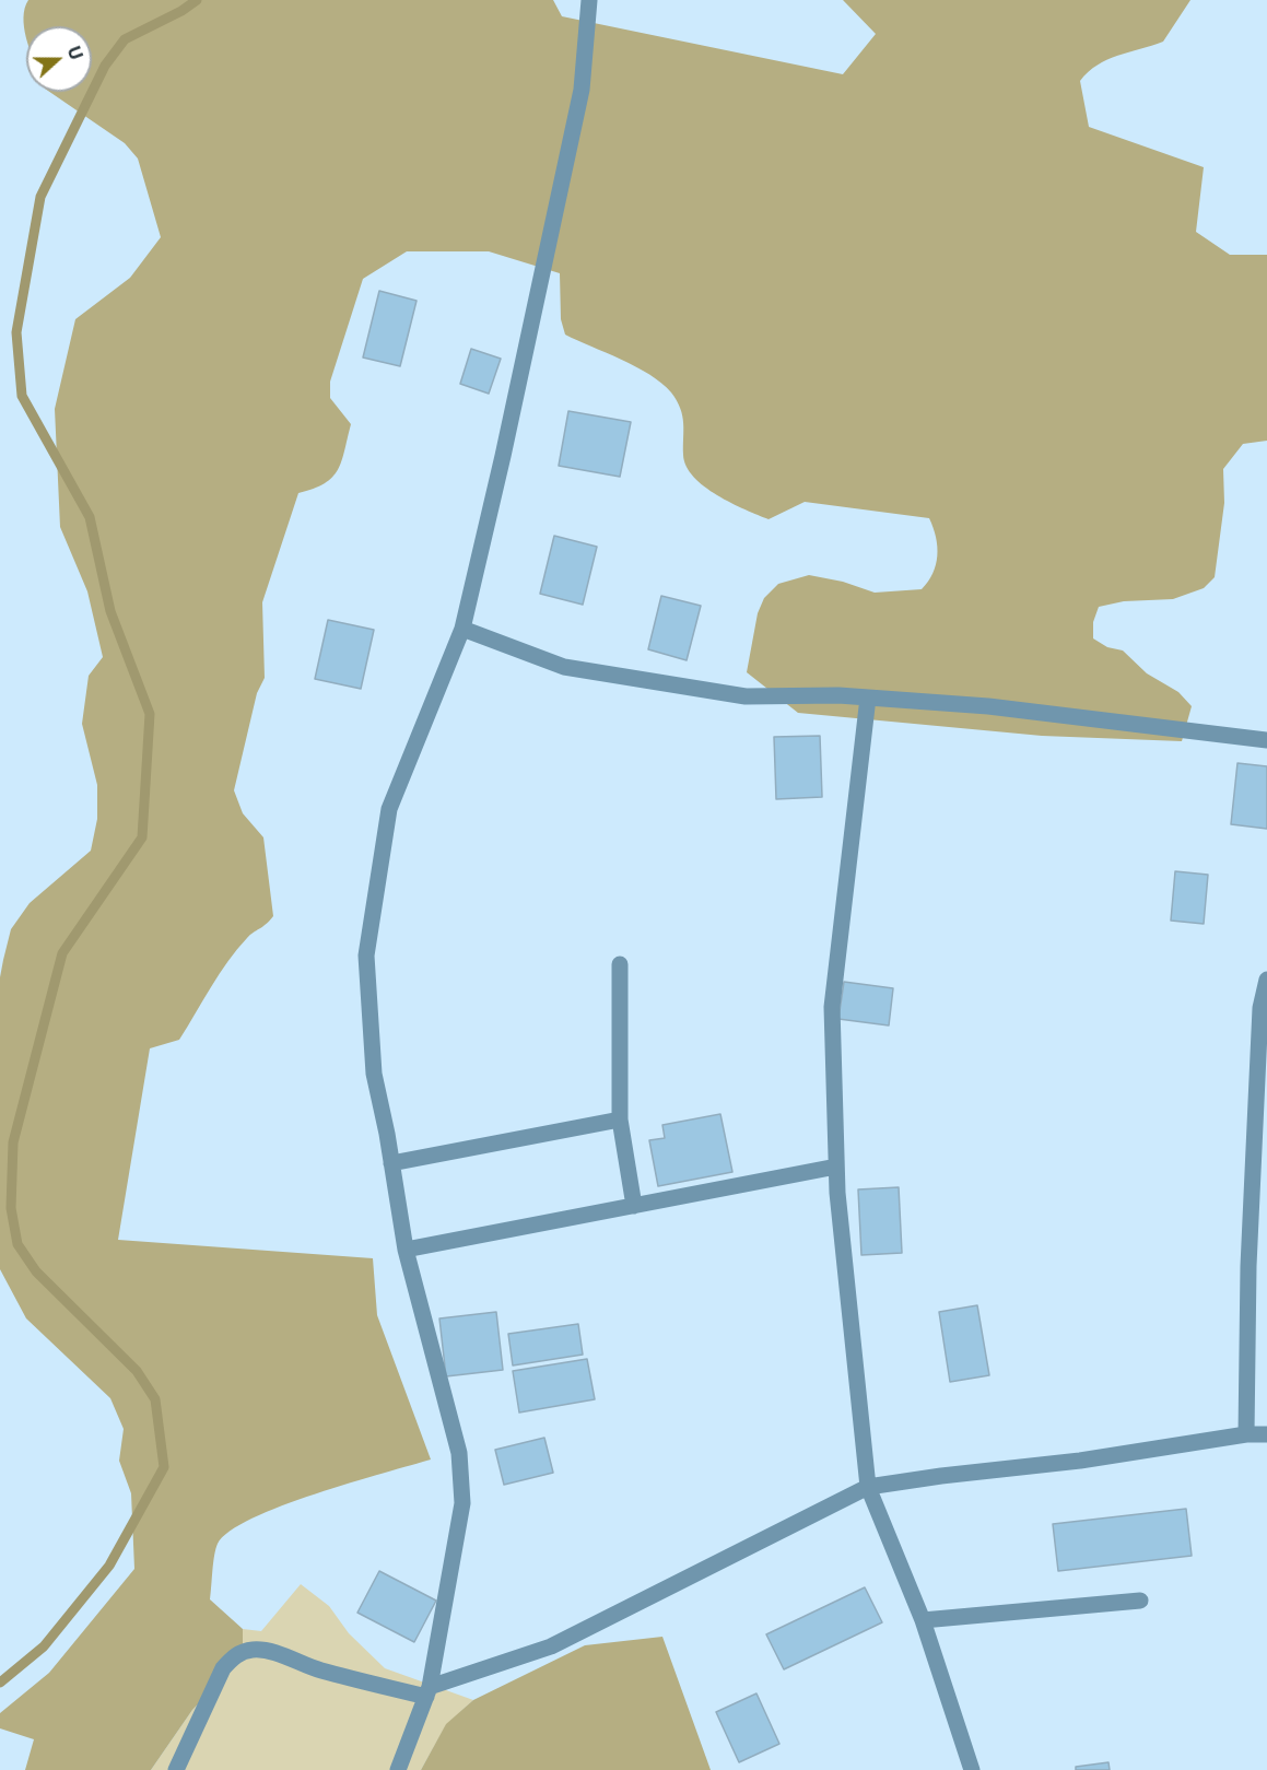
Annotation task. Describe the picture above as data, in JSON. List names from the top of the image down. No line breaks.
{"north":"right"}
